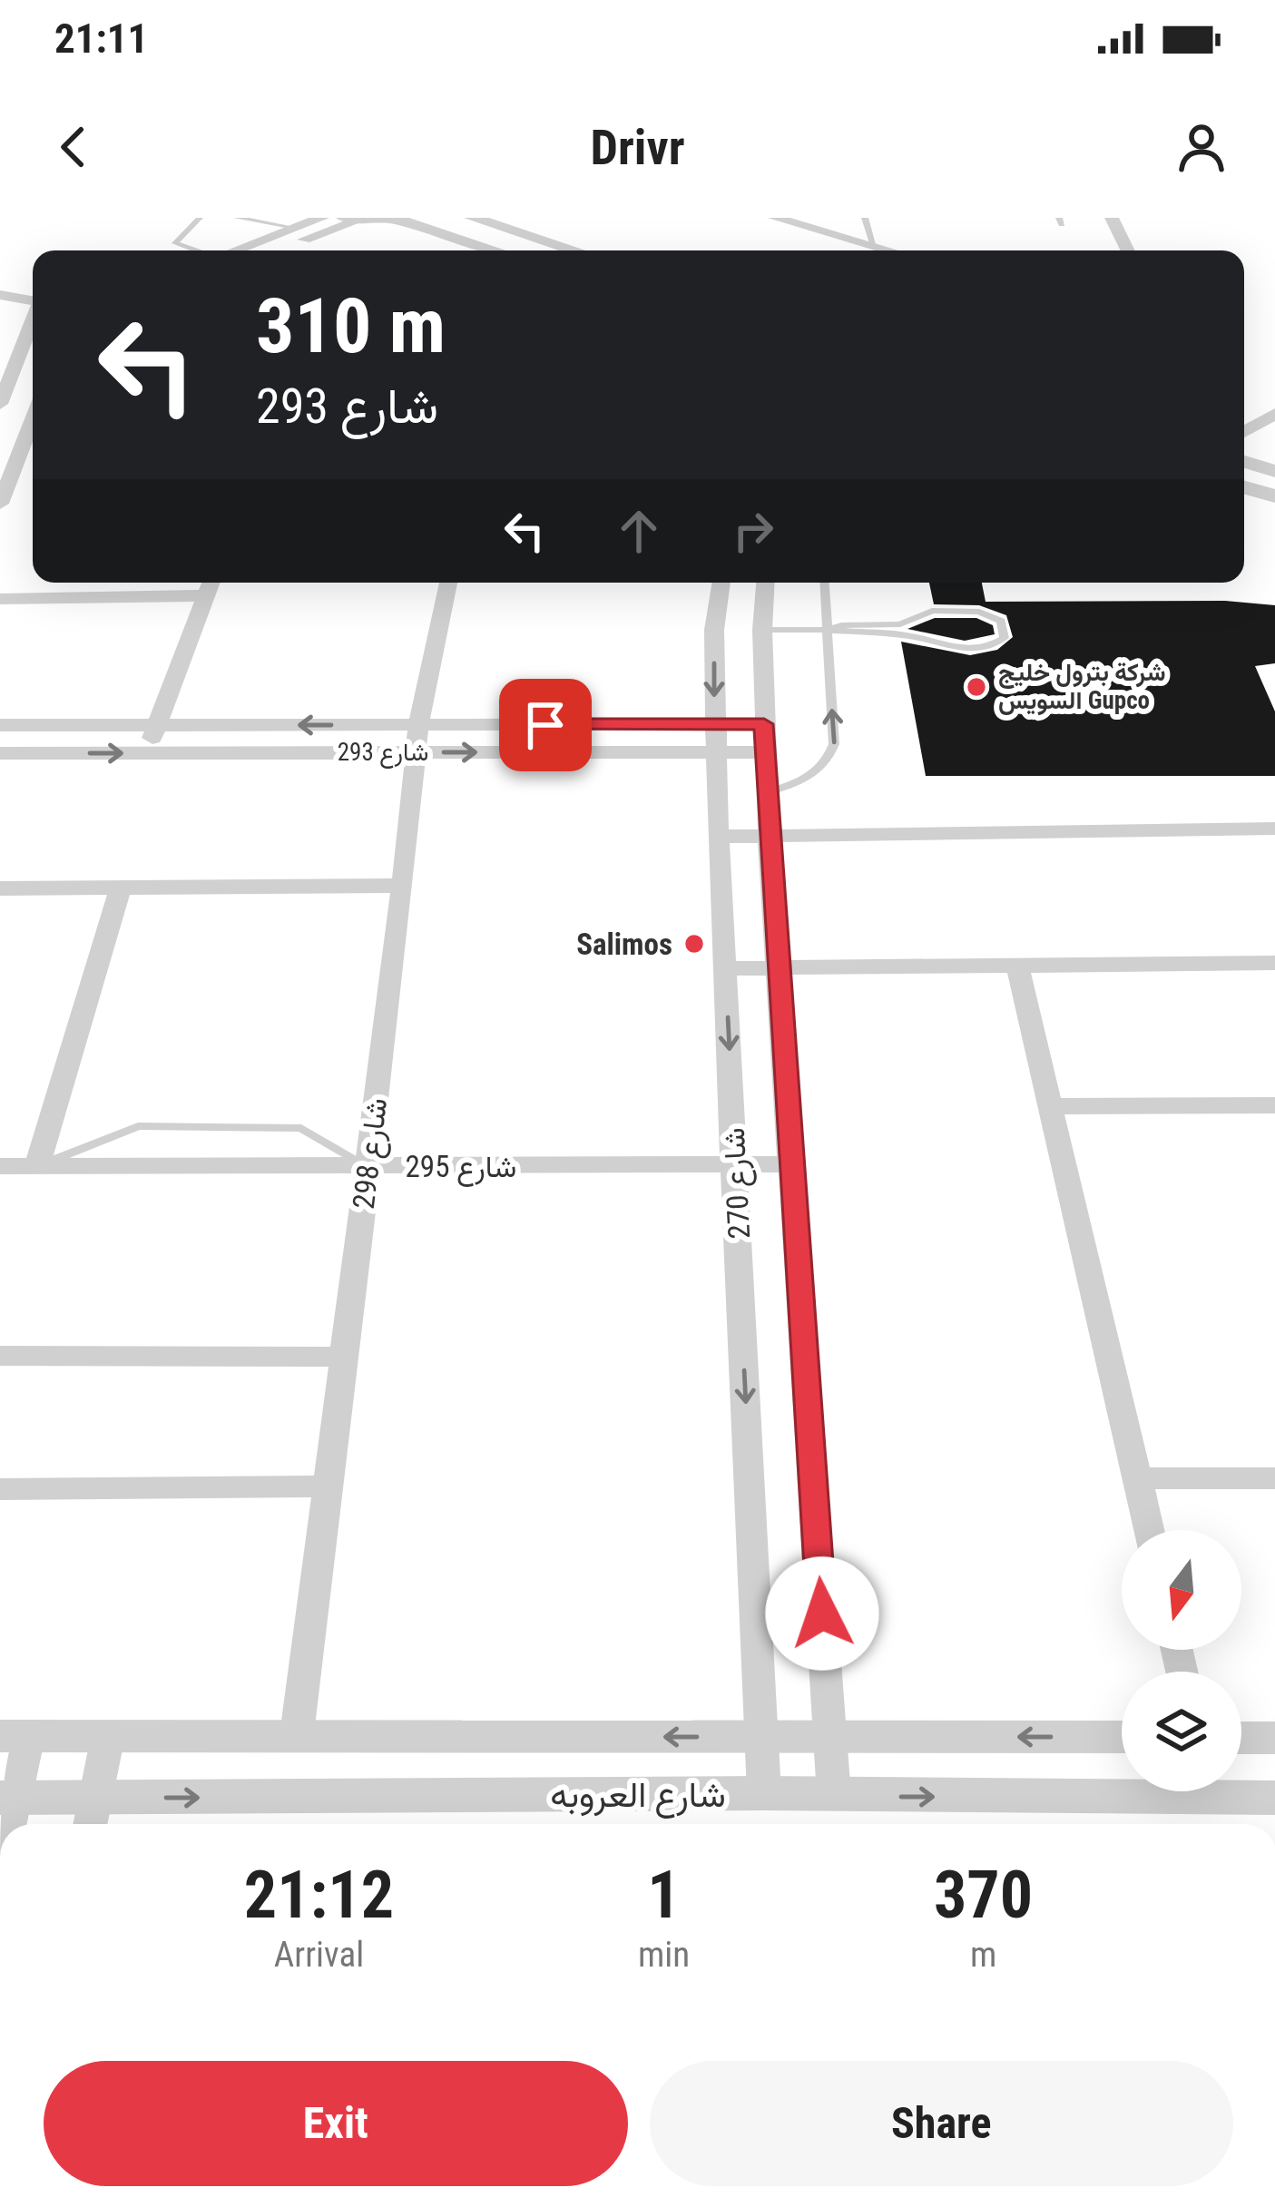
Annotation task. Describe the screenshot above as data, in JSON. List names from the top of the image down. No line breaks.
{"streets":{"street":["شارع 293","شارع 298","شارع 295","شارع 270","شارع العروبه"]},"crossings":[["شارع 293","شارع 298"],["شارع 293","شارع 270"],["شارع 298","شارع 295"],["شارع 298","شارع العروبه"],["شارع 295","شارع 270"],["شارع 270","شارع العروبه"]],"places":["شركة بترول خليج السويس Gupco","Salimos"],"north":"bottom","page":{"status":"21:11","header":"Drivr","turn":["310 m","شارع 293"],"eta":["21:12","Arrival","1","min","370","m"],"buttons":["Exit","Share"]}}
